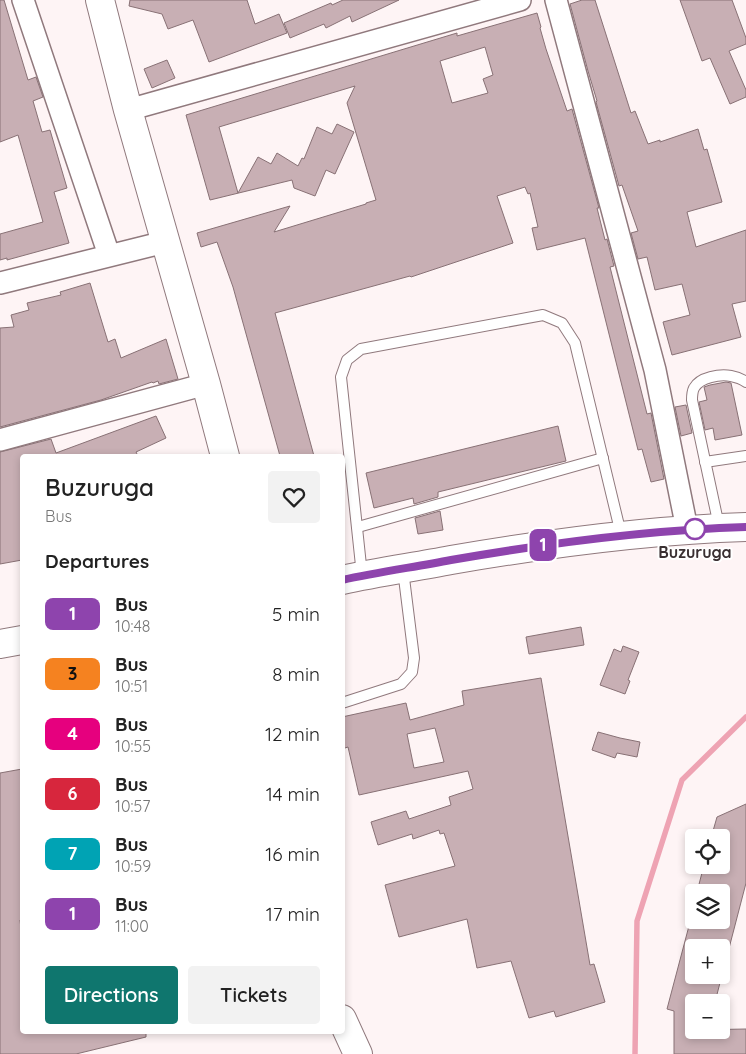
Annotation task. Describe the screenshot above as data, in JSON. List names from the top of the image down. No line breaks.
{"places":["Buzuruga"],"lines":["bus line 1"],"page":{"on_map":"1","heading":[["Buzuruga","Bus"],"Departures"],"list":[{"mark":"1","name":"Bus","note":"10:48","value":"5 min"},{"mark":"3","name":"Bus","note":"10:51","value":"8 min"},{"mark":"4","name":"Bus","note":"10:55","value":"12 min"},{"mark":"6","name":"Bus","note":"10:57","value":"14 min"},{"mark":"7","name":"Bus","note":"10:59","value":"16 min"},{"mark":"1","name":"Bus","note":"11:00","value":"17 min"}],"map_buttons":["+","−"],"buttons":["Directions","Tickets"]}}
